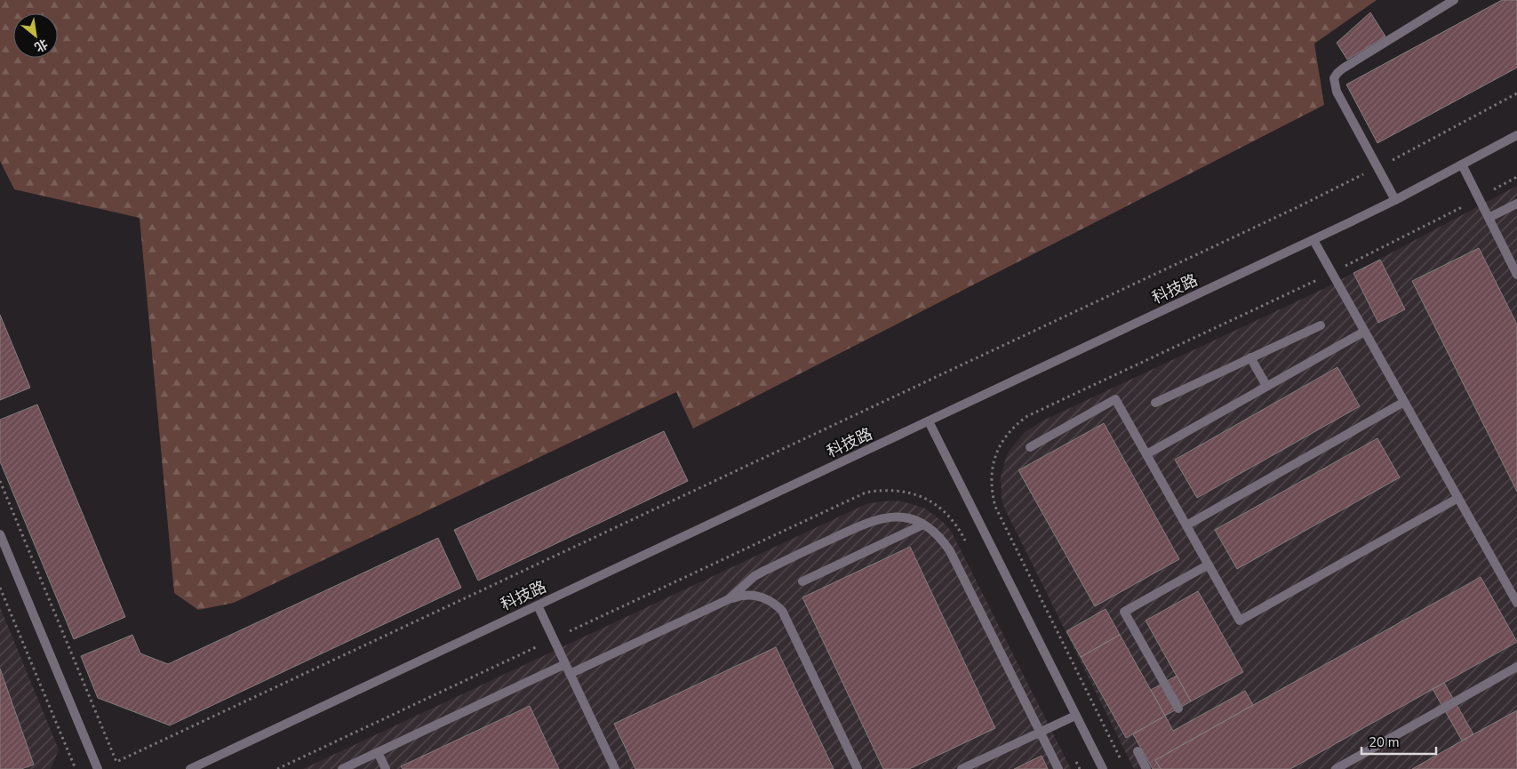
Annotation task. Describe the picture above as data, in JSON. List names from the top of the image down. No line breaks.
{"streets":{"street":["科技路"]},"scale_bar":"20 m","north":"bottom right"}
